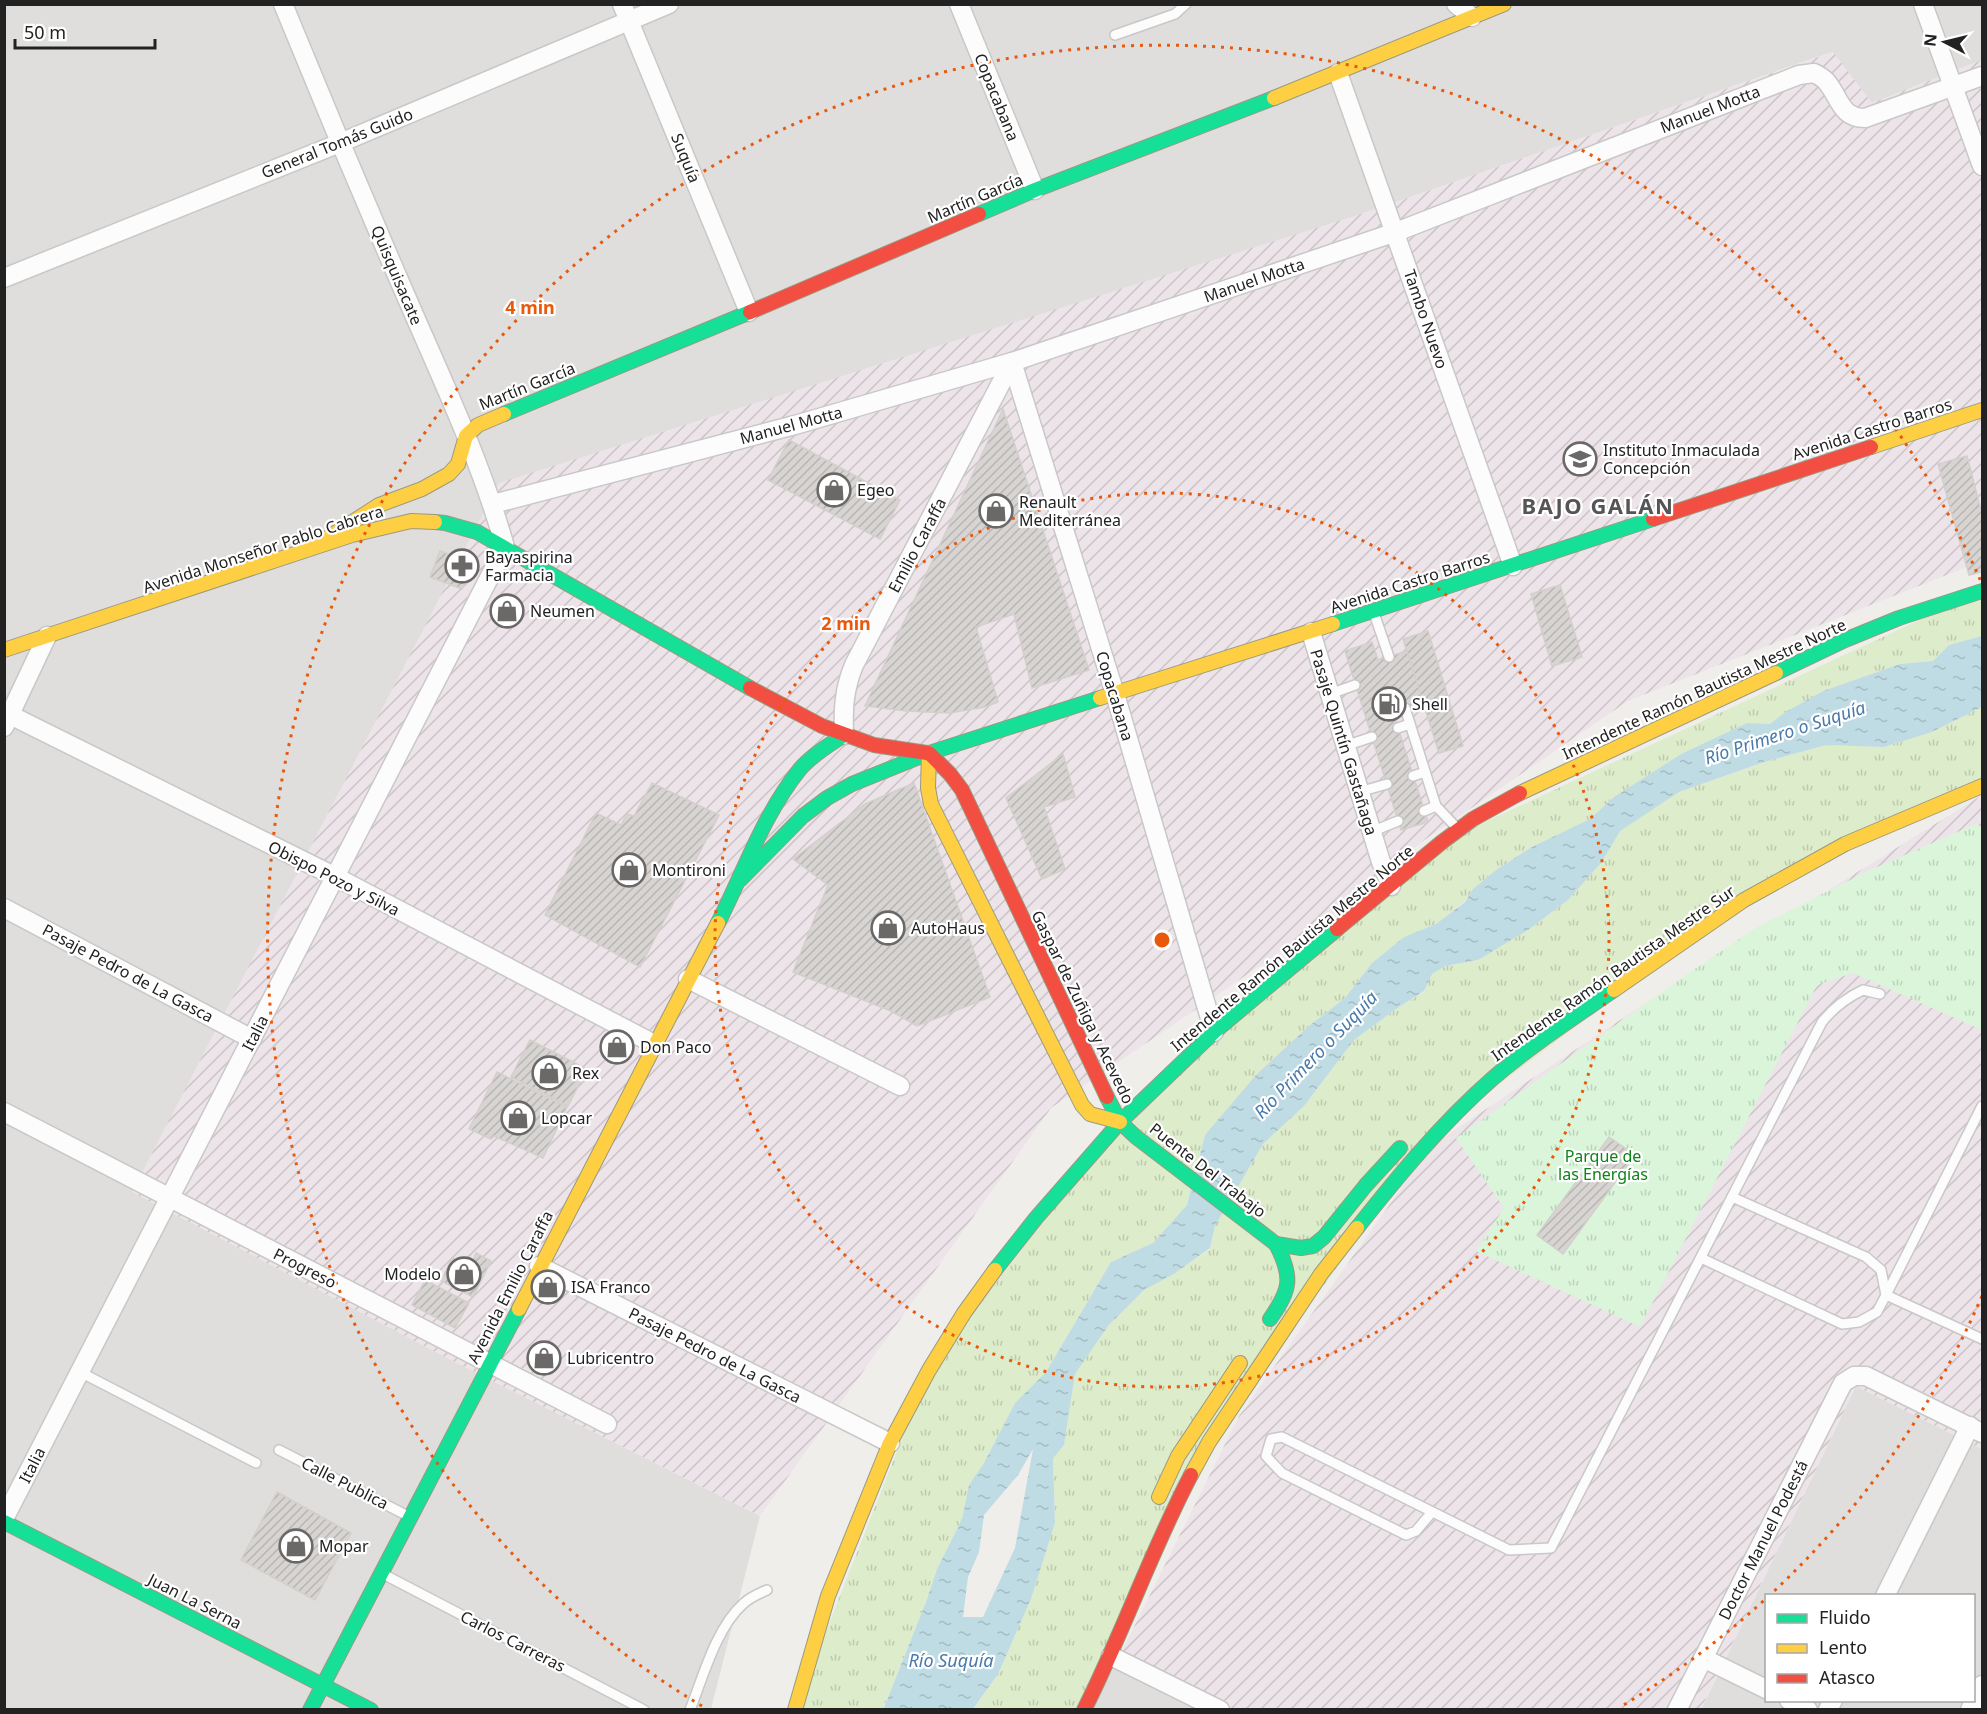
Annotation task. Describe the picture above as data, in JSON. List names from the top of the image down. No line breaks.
{"streets":{"main road":["Martín García","Avenida Castro Barros","Avenida Monseñor Pablo Cabrera","Intendente Ramón Bautista Mestre Norte","Intendente Ramón Bautista Mestre Sur","Gaspar de Zuñiga y Acevedo","Puente Del Trabajo","Avenida Emilio Caraffa","Juan La Serna"],"street":["Copacabana","Manuel Motta","General Tomás Guido","Suquía","Quisquisacate","Tambo Nuevo","Emilio Caraffa","Pasaje Quintín Gastañaga","Obispo Pozo y Silva","Pasaje Pedro de La Gasca","Italia","Progreso","Doctor Manuel Podestá"],"lane":["Calle Publica","Carlos Carreras"]},"crossings":[["Copacabana","Manuel Motta"],["Copacabana","Martín García"],["Copacabana","Avenida Castro Barros"],["Copacabana","Emilio Caraffa"],["Copacabana","Intendente Ramón Bautista Mestre Norte"],["Manuel Motta","Quisquisacate"],["Manuel Motta","Tambo Nuevo"],["Manuel Motta","Emilio Caraffa"],["General Tomás Guido","Suquía"],["General Tomás Guido","Quisquisacate"],["Suquía","Martín García"],["Martín García","Quisquisacate"],["Martín García","Tambo Nuevo"],["Quisquisacate","Avenida Monseñor Pablo Cabrera"],["Quisquisacate","Italia"],["Tambo Nuevo","Avenida Castro Barros"],["Avenida Castro Barros","Emilio Caraffa"],["Avenida Castro Barros","Avenida Monseñor Pablo Cabrera"],["Avenida Castro Barros","Pasaje Quintín Gastañaga"],["Avenida Castro Barros","Gaspar de Zuñiga y Acevedo"],["Avenida Castro Barros","Avenida Emilio Caraffa"],["Emilio Caraffa","Avenida Monseñor Pablo Cabrera"],["Emilio Caraffa","Avenida Emilio Caraffa"],["Avenida Monseñor Pablo Cabrera","Italia"],["Avenida Monseñor Pablo Cabrera","Avenida Emilio Caraffa"],["Intendente Ramón Bautista Mestre Norte","Pasaje Quintín Gastañaga"],["Intendente Ramón Bautista Mestre Norte","Pasaje Pedro de La Gasca"],["Intendente Ramón Bautista Mestre Norte","Gaspar de Zuñiga y Acevedo"],["Intendente Ramón Bautista Mestre Norte","Puente Del Trabajo"],["Obispo Pozo y Silva","Italia"],["Obispo Pozo y Silva","Avenida Emilio Caraffa"],["Pasaje Pedro de La Gasca","Italia"],["Pasaje Pedro de La Gasca","Avenida Emilio Caraffa"],["Gaspar de Zuñiga y Acevedo","Puente Del Trabajo"],["Gaspar de Zuñiga y Acevedo","Avenida Emilio Caraffa"],["Italia","Progreso"],["Italia","Juan La Serna"],["Progreso","Avenida Emilio Caraffa"],["Avenida Emilio Caraffa","Calle Publica"],["Avenida Emilio Caraffa","Juan La Serna"],["Avenida Emilio Caraffa","Carlos Carreras"]],"districts":["BAJO GALÁN"],"water":["Río Primero o Suquía","Río Suquía"],"parks":["Parque de las Energías"],"places":{"school or university":["Instituto Inmaculada Concepción"],"shop":["Egeo","Renault Mediterránea","Neumen","Montironi","AutoHaus","Don Paco","Rex","Lopcar","Modelo","ISA Franco","Lubricentro","Mopar"],"pharmacy":["Bayaspirina Farmacia"],"fuel station":["Shell"]},"legend":["Fluido","Lento","Atasco"],"scale_bar":"50 m","north":"left","rings":["4 min","2 min"]}
